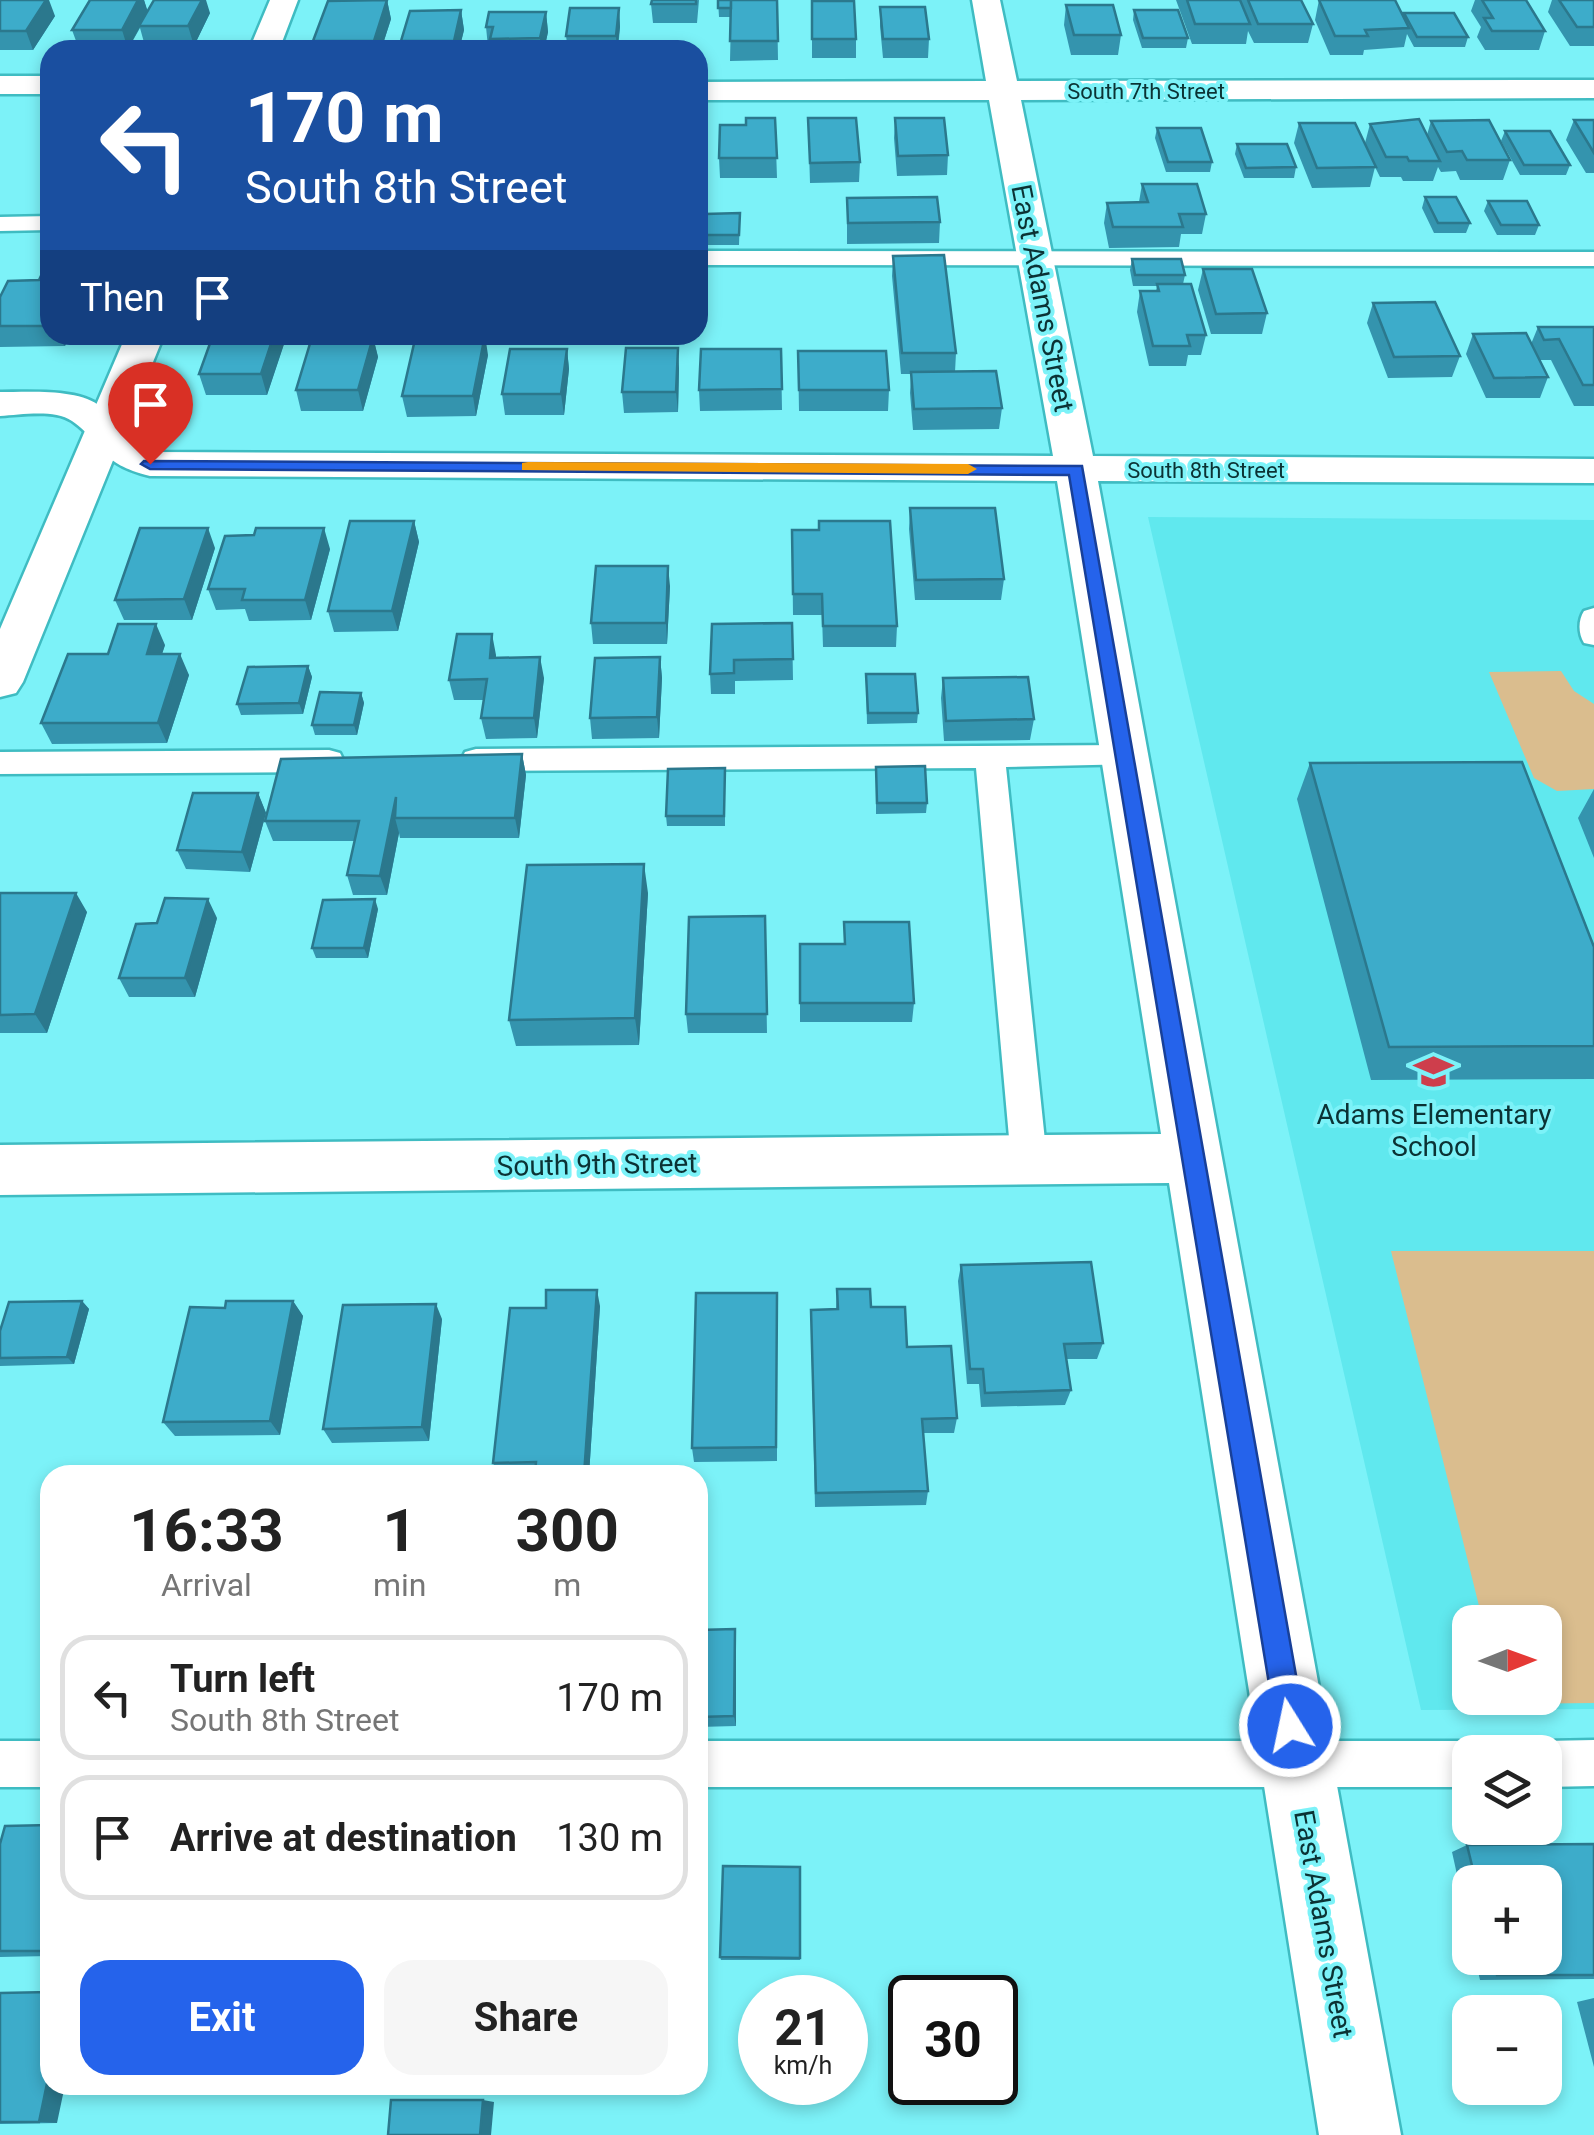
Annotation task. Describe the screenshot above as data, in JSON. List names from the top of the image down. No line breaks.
{"streets":{"street":["South 7th Street","East Adams Street","South 8th Street","South 9th Street"]},"crossings":[["South 7th Street","East Adams Street"],["East Adams Street","South 8th Street"],["East Adams Street","South 9th Street"]],"places":{"school or university":["Adams Elementary School"]},"north":"right","page":{"turn":["170 m","South 8th Street"],"then":"Then","eta":["16:33","Arrival","1","min","300","m"],"map_buttons":["+","−"],"list":[{"name":"Turn left","note":"South 8th Street","value":"170 m"},{"name":"Arrive at destination","value":"130 m"}],"buttons":["Exit","Share"],"speed":"21 km/h","limit":"30"}}
